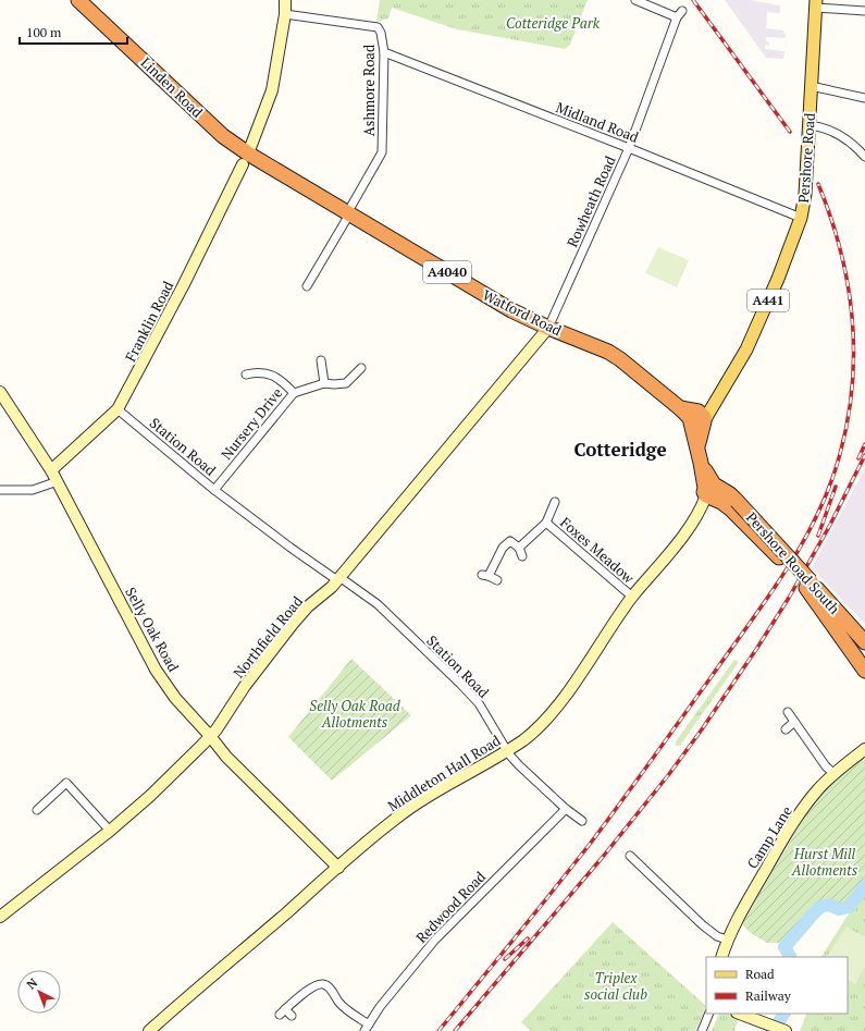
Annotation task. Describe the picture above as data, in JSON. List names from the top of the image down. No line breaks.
{"streets":{"highway":["Linden Road","A4040","Watford Road","Pershore Road South"],"main road":["Pershore Road","A441"],"street":["Ashmore Road","Midland Road","Rowheath Road","Franklin Road","Nursery Drive","Station Road","Foxes Meadow","Selly Oak Road","Northfield Road","Middleton Hall Road","Camp Lane","Redwood Road"]},"crossings":[["Linden Road","Watford Road"],["Linden Road","Franklin Road"],["Ashmore Road","Midland Road"],["Ashmore Road","Watford Road"],["Ashmore Road","Franklin Road"],["Midland Road","Pershore Road"],["Midland Road","Rowheath Road"],["Pershore Road","Watford Road"],["Rowheath Road","Watford Road"],["Rowheath Road","Northfield Road"],["Watford Road","Franklin Road"],["Watford Road","Northfield Road"],["Franklin Road","Station Road"],["Franklin Road","Selly Oak Road"],["Nursery Drive","Station Road"],["Station Road","Northfield Road"],["Station Road","Middleton Hall Road"],["Station Road","Redwood Road"],["Foxes Meadow","Middleton Hall Road"],["Pershore Road South","Middleton Hall Road"],["Selly Oak Road","Northfield Road"],["Selly Oak Road","Middleton Hall Road"]],"districts":["Cotteridge"],"parks":["Cotteridge Park","Selly Oak Road Allotments","Hurst Mill Allotments","Triplex social club"],"legend":["Road","Railway"],"scale_bar":"100 m","north":"top left"}
